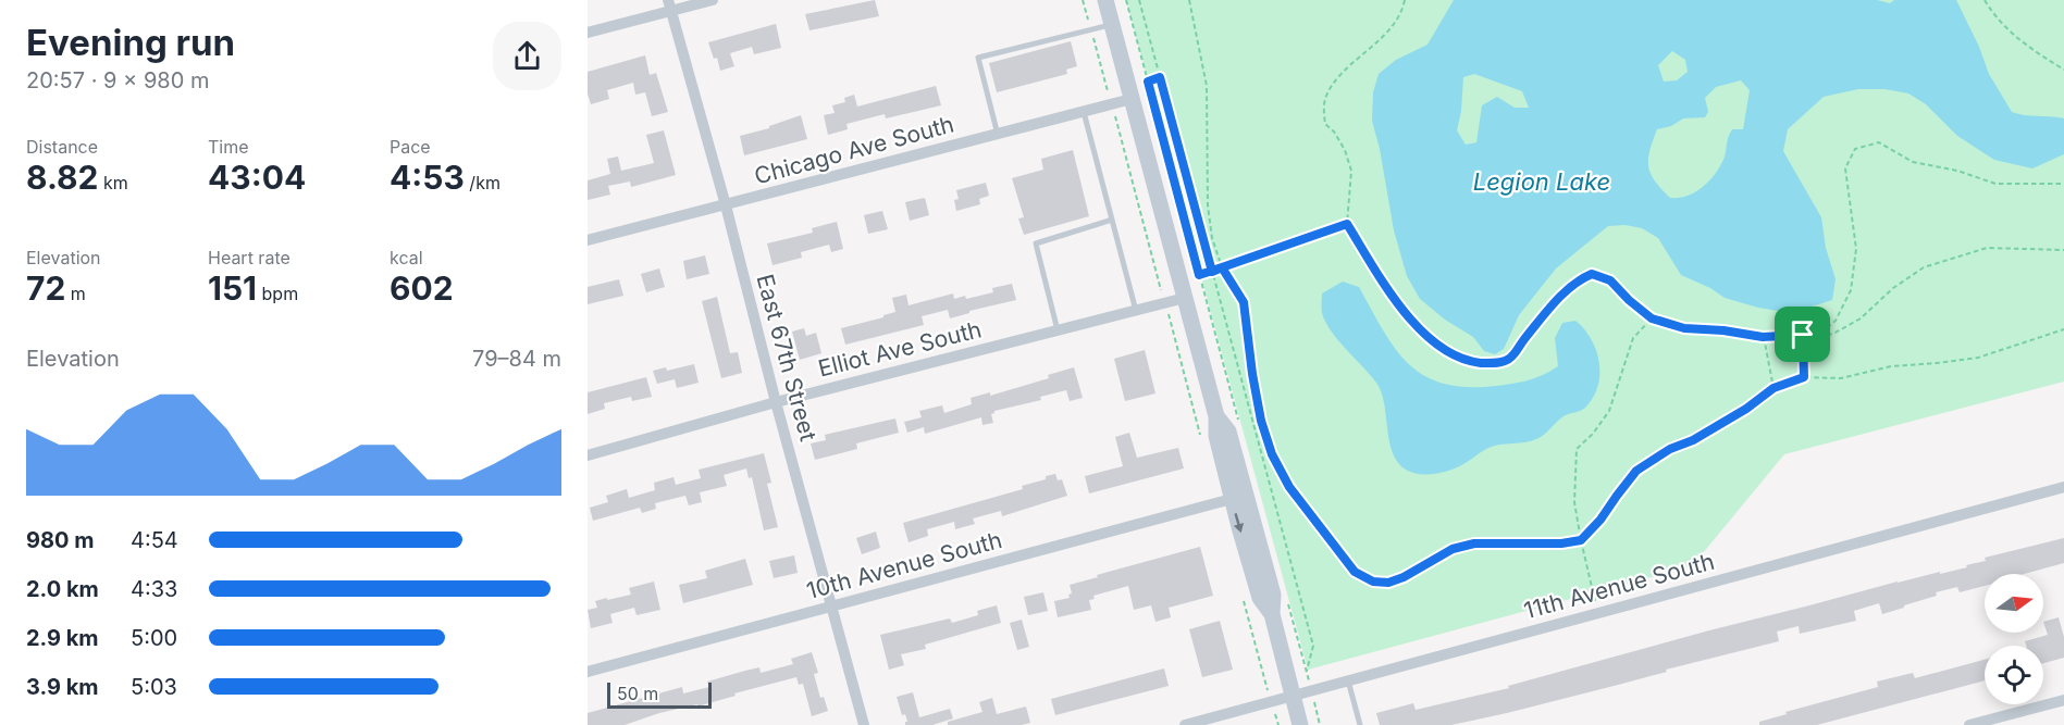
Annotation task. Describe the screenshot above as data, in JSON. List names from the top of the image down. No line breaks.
{"streets":{"street":["Chicago Ave South","Elliot Ave South","East 67th Street","10th Avenue South","11th Avenue South"]},"crossings":[["Chicago Ave South","East 67th Street"],["Elliot Ave South","East 67th Street"],["East 67th Street","10th Avenue South"]],"water":["Legion Lake"],"scale_bar":"50 m","north":"right","page":{"heading":["Evening run","20:57 · 9 × 980 m"],"stats":[["Distance","8.82 km"],["Time","43:04"],["Pace","4:53 /km"],["Elevation","72 m"],["Heart rate","151 bpm"],["kcal","602"]],"chart":["Elevation","79–84 m"],"list":[{"name":"980 m","note":"4:54"},{"name":"2.0 km","note":"4:33"},{"name":"2.9 km","note":"5:00"},{"name":"3.9 km","note":"5:03"}],"scale":"50 m"}}
